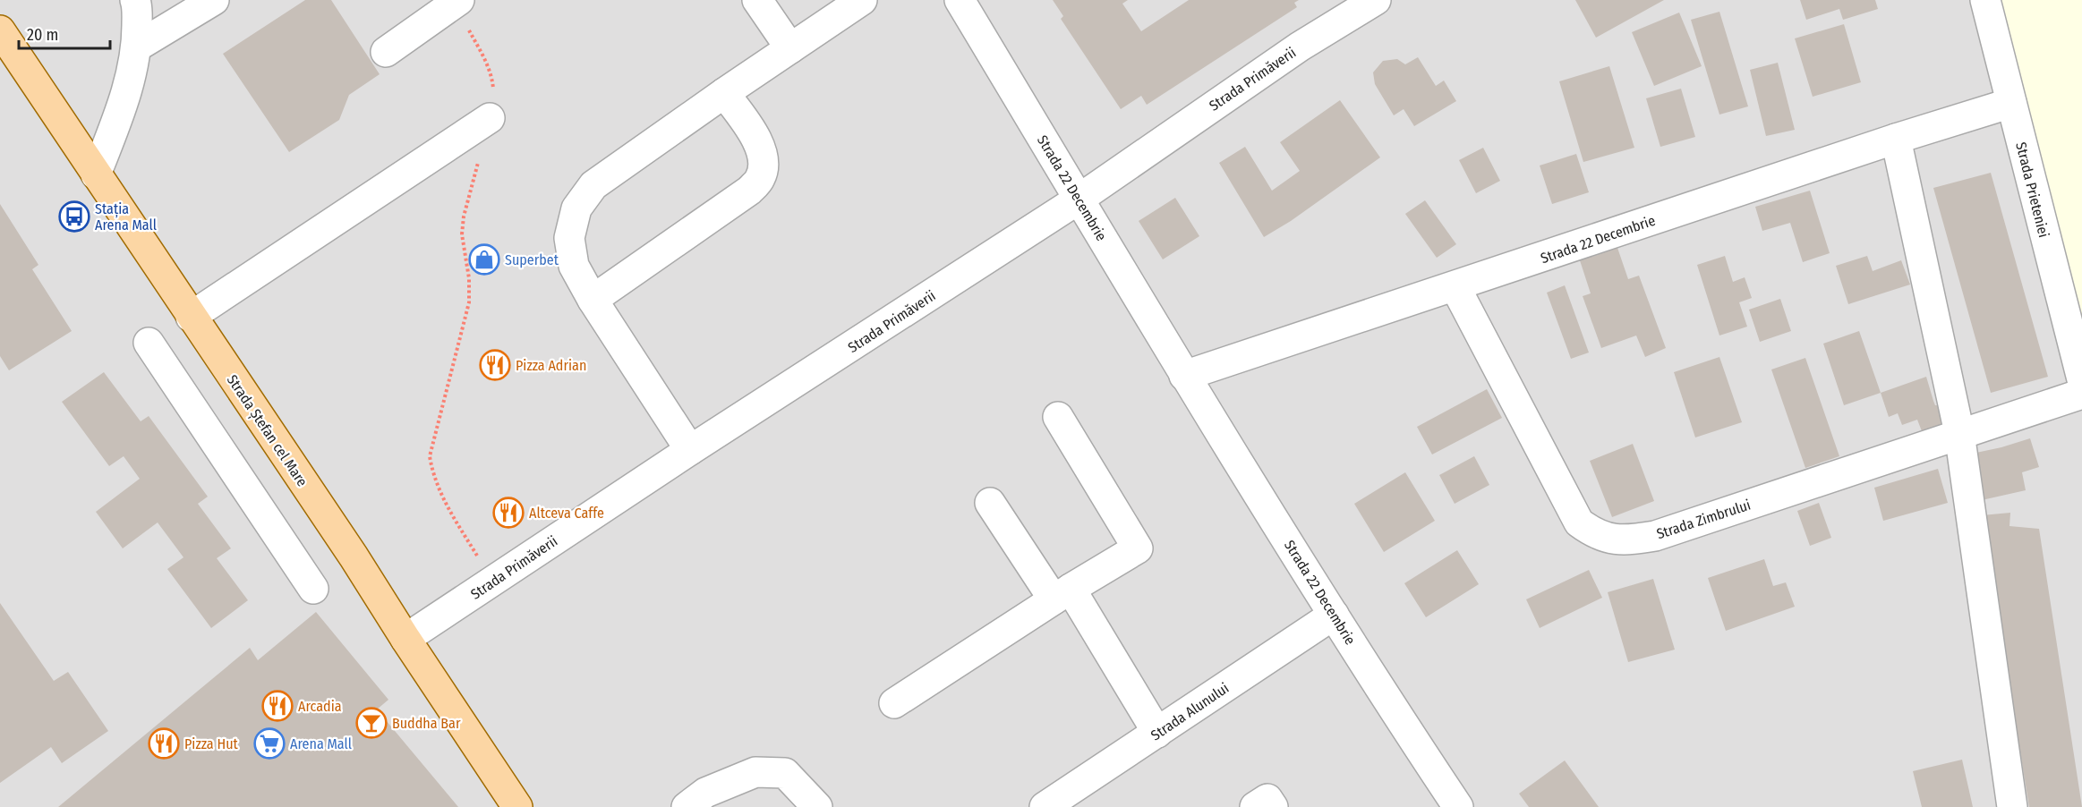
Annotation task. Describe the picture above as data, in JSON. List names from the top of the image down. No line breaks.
{"streets":{"main road":["Strada Ștefan cel Mare"],"street":["Strada Primăverii","Strada 22 Decembrie","Strada Prieteniei","Strada Zimbrului","Strada Alunului"]},"crossings":[["Strada Primăverii","Strada 22 Decembrie"],["Strada Primăverii","Strada Ștefan cel Mare"],["Strada 22 Decembrie","Strada Prieteniei"],["Strada 22 Decembrie","Strada Zimbrului"],["Strada 22 Decembrie","Strada Alunului"]],"places":{"bus stop":["Stația Arena Mall"],"shop":["Superbet"],"restaurant":["Pizza Adrian","Altceva Caffe","Arcadia","Pizza Hut"],"bar":["Buddha Bar"],"supermarket":["Arena Mall"]},"scale_bar":"20 m"}
